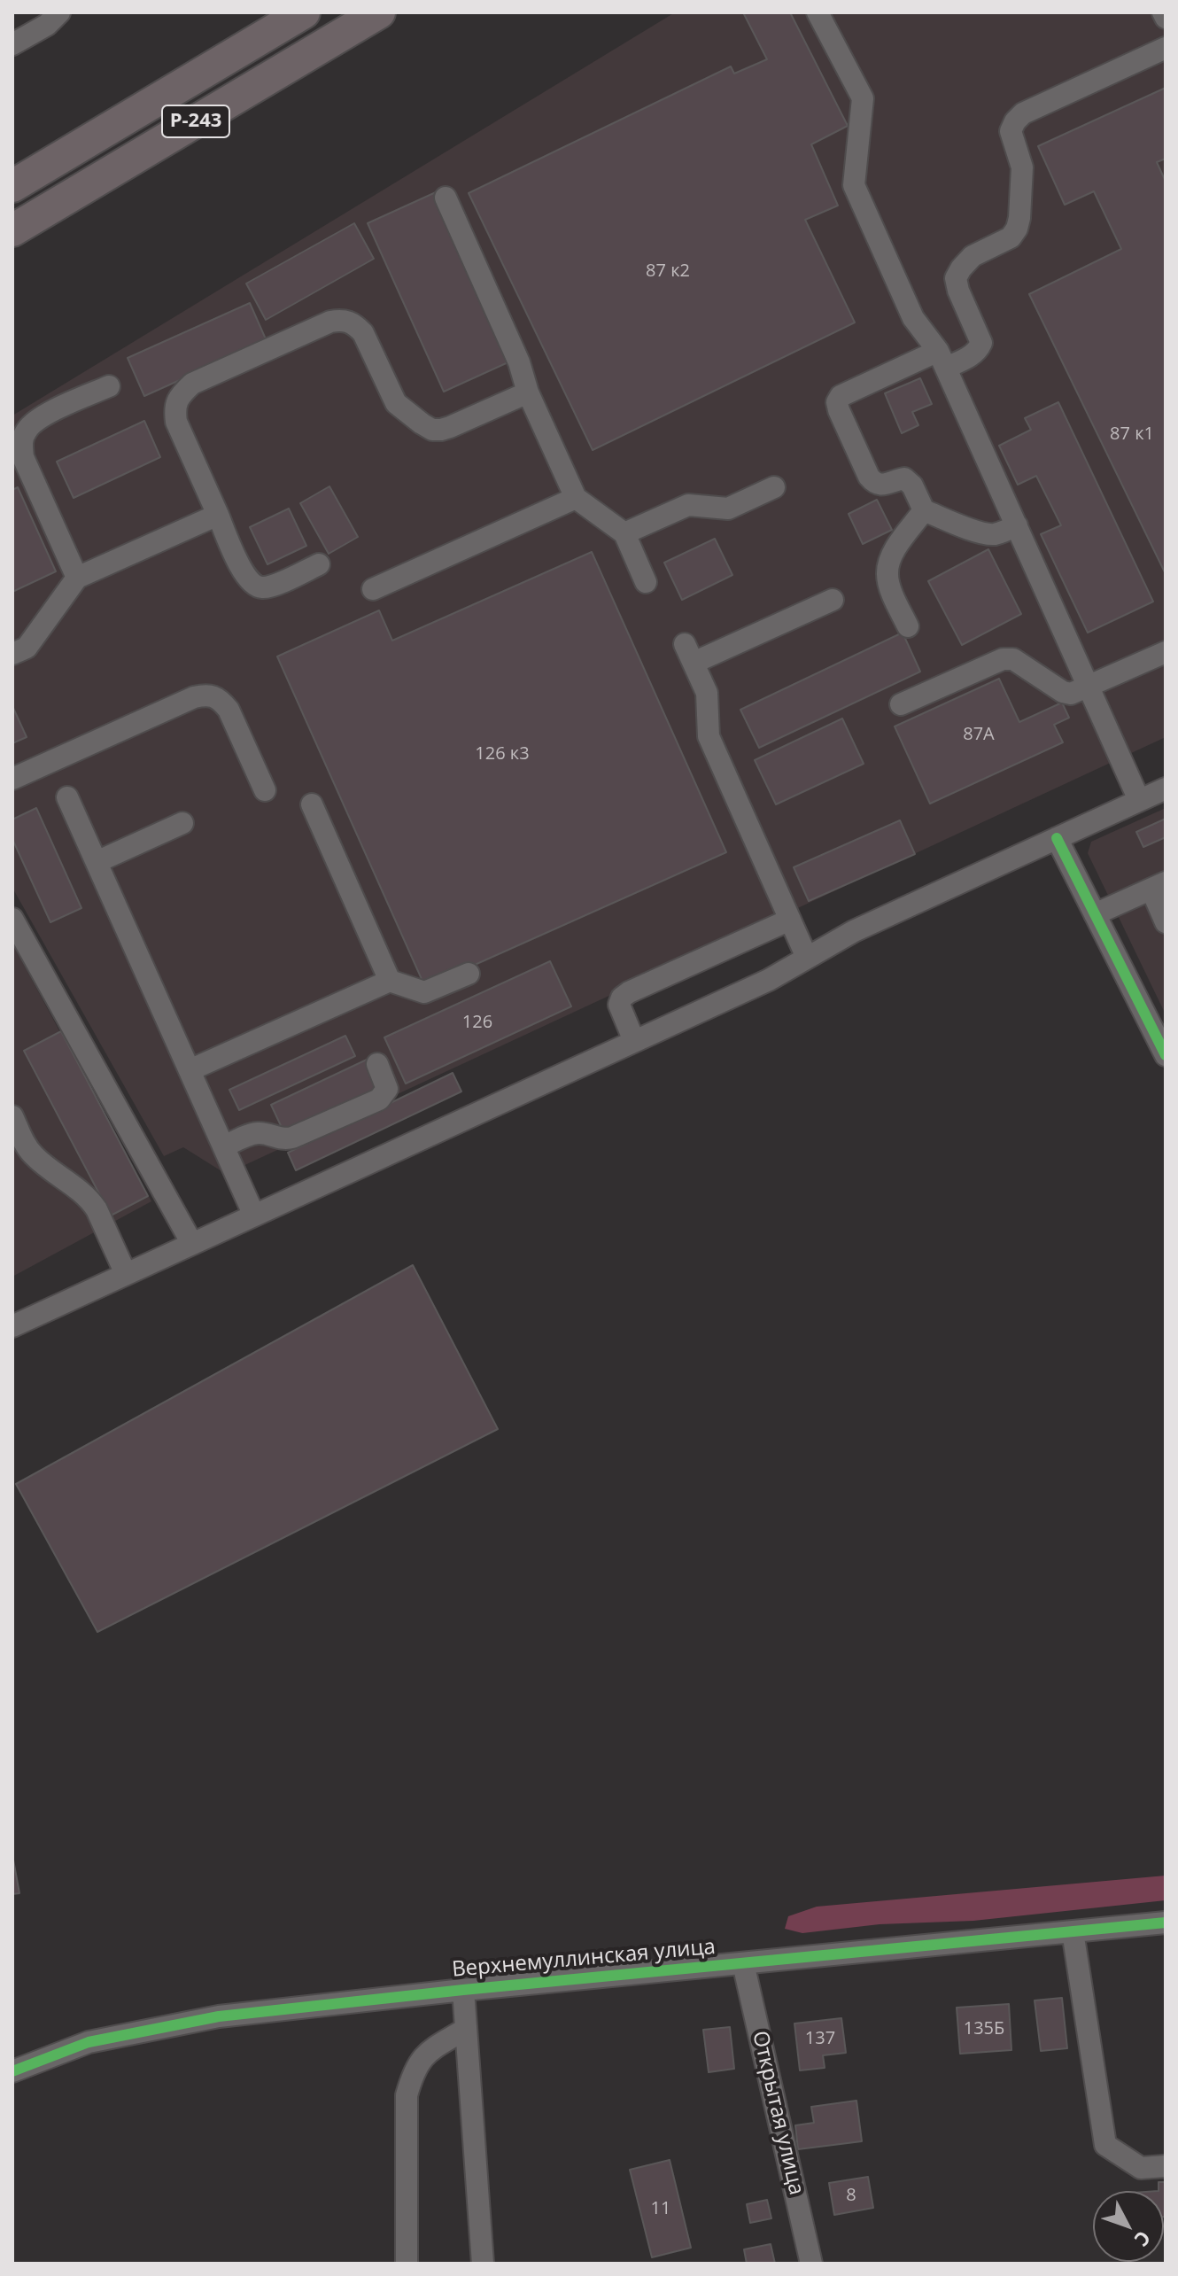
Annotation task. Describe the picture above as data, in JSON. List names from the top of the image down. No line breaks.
{"streets":{"highway":["Р-243"],"street":["Верхнемуллинская улица","Открытая улица"]},"crossings":[["Верхнемуллинская улица","Открытая улица"]],"house_numbers":["87 к2","87 к1","87А","126 к3","126","135Б","137","8","11"],"north":"bottom right"}
